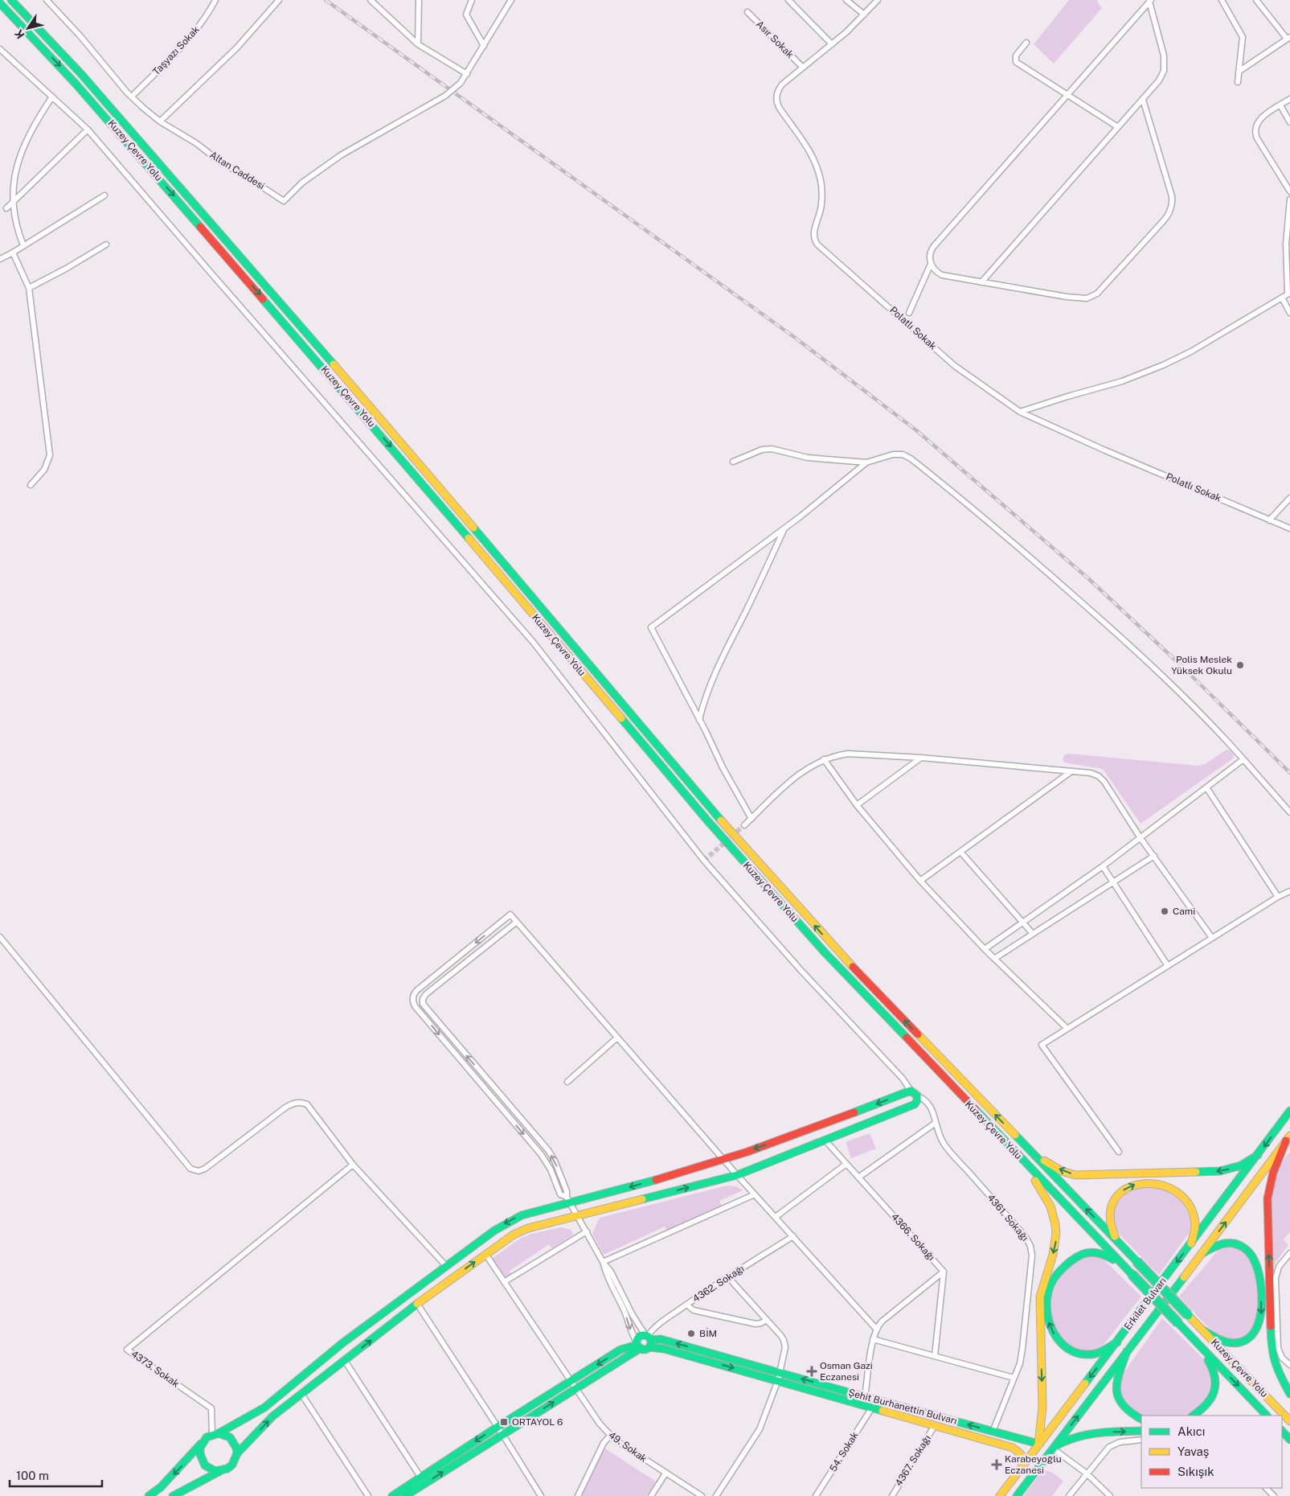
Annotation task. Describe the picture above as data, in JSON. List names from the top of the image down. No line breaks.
{"streets":{"main road":["Kuzey Çevre Yolu","Erkilet Bulvarı","Şehit Burhanettin Bulvarı"],"street":["Asır Sokak","Taşyazı Sokak","Altan Caddesi","Polatlı Sokak","4361. Sokağı","4366. Sokağı","4362. Sokağı","4373. Sokak","49. Sokak","54. Sokak","4367. Sokağı"]},"crossings":[["Asır Sokak","Polatlı Sokak"],["Taşyazı Sokak","Altan Caddesi"],["4361. Sokağı","Şehit Burhanettin Bulvarı"],["4362. Sokağı","Şehit Burhanettin Bulvarı"],["Erkilet Bulvarı","Şehit Burhanettin Bulvarı"],["Şehit Burhanettin Bulvarı","49. Sokak"],["Şehit Burhanettin Bulvarı","54. Sokak"],["Şehit Burhanettin Bulvarı","4367. Sokağı"]],"places":{"other":["Polis Meslek Yüksek Okulu","Cami","BİM"],"health":["Osman Gazi Eczanesi","Karabeyoğlu Eczanesi"],"transit":["ORTAYOL 6"]},"legend":["Akıcı","Yavaş","Sıkışık"],"scale_bar":"100 m","north":"bottom left"}
